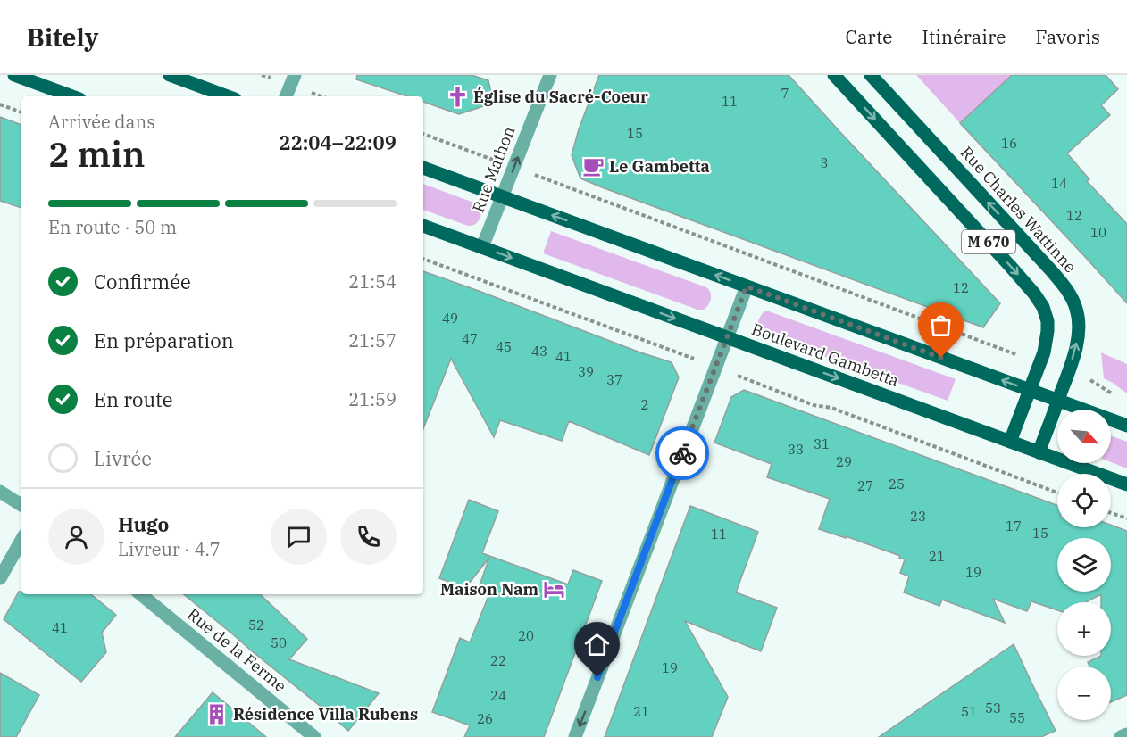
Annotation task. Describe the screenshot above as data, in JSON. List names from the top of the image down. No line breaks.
{"streets":{"main road":["Rue Charles Wattinne","M 670","Boulevard Gambetta"],"street":["Rue Mathon","Rue de la Ferme"]},"crossings":[["Rue Mathon","Boulevard Gambetta"],["Rue Charles Wattinne","Boulevard Gambetta"],["M 670","Boulevard Gambetta"]],"one_way":["Rue Mathon"],"places":{"church":["Église du Sacré-Coeur"],"cafe":["Le Gambetta"],"hotel":["Maison Nam"],"building":["Résidence Villa Rubens"]},"house_numbers":["7","11","15","16","3","14","12","10","12","49","47","45","43","41","39","37","2","31","33","29","25","27","23","17","15","11","21","19","52","41","20","50","22","19","24","53","21","51","55","26"],"north":"bottom right","page":{"header":"Bitely","nav":["Carte","Itinéraire","Favoris"],"heading":["2 min","Arrivée dans","22:04–22:09"],"panel":["Hugo","Livreur · 4.7"],"bar":"En route · 50 m","list":[["Confirmée","21:54"],["En préparation","21:57"],["En route","21:59"],"Livrée"],"map_buttons":["+","−"]}}
